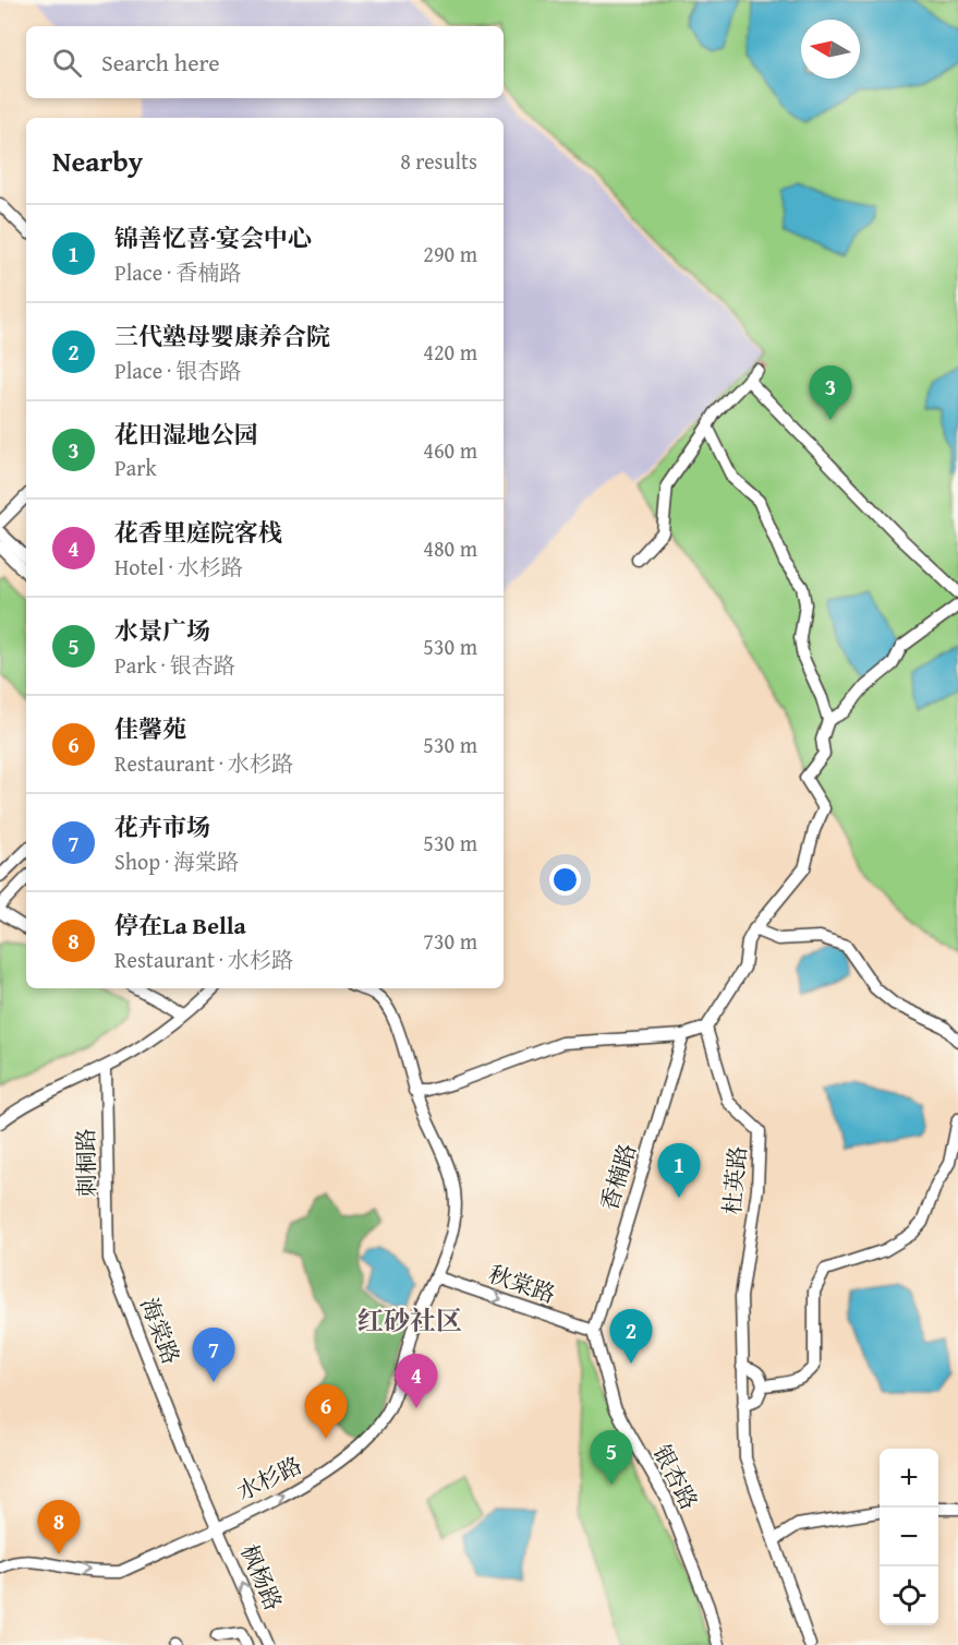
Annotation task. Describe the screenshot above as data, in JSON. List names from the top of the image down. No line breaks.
{"streets":{"street":["刺桐路","香楠路","杜英路","秋棠路","海棠路","银杏路","水杉路","枫杨路"]},"crossings":[["刺桐路","海棠路"],["香楠路","秋棠路"],["香楠路","银杏路"],["秋棠路","银杏路"],["秋棠路","水杉路"],["海棠路","水杉路"],["海棠路","枫杨路"],["水杉路","枫杨路"]],"one_way":["秋棠路","水杉路","枫杨路"],"districts":["红砂社区"],"north":"left","page":{"search":"Search here","heading":["Nearby","8 results"],"list":[{"mark":"1","name":"锦善忆喜·宴会中心","note":"Place · 香楠路","value":"290 m"},{"mark":"2","name":"三代塾母婴康养合院","note":"Place · 银杏路","value":"420 m"},{"mark":"3","name":"花田湿地公园","note":"Park","value":"460 m"},{"mark":"4","name":"花香里庭院客栈","note":"Hotel · 水杉路","value":"480 m"},{"mark":"5","name":"水景广场","note":"Park · 银杏路","value":"530 m"},{"mark":"6","name":"佳馨苑","note":"Restaurant · 水杉路","value":"530 m"},{"mark":"7","name":"花卉市场","note":"Shop · 海棠路","value":"530 m"},{"mark":"8","name":"停在La Bella","note":"Restaurant · 水杉路","value":"730 m"}],"pins":["3","1","2","7","4","6","5","8"],"map_buttons":["+","−"]}}
